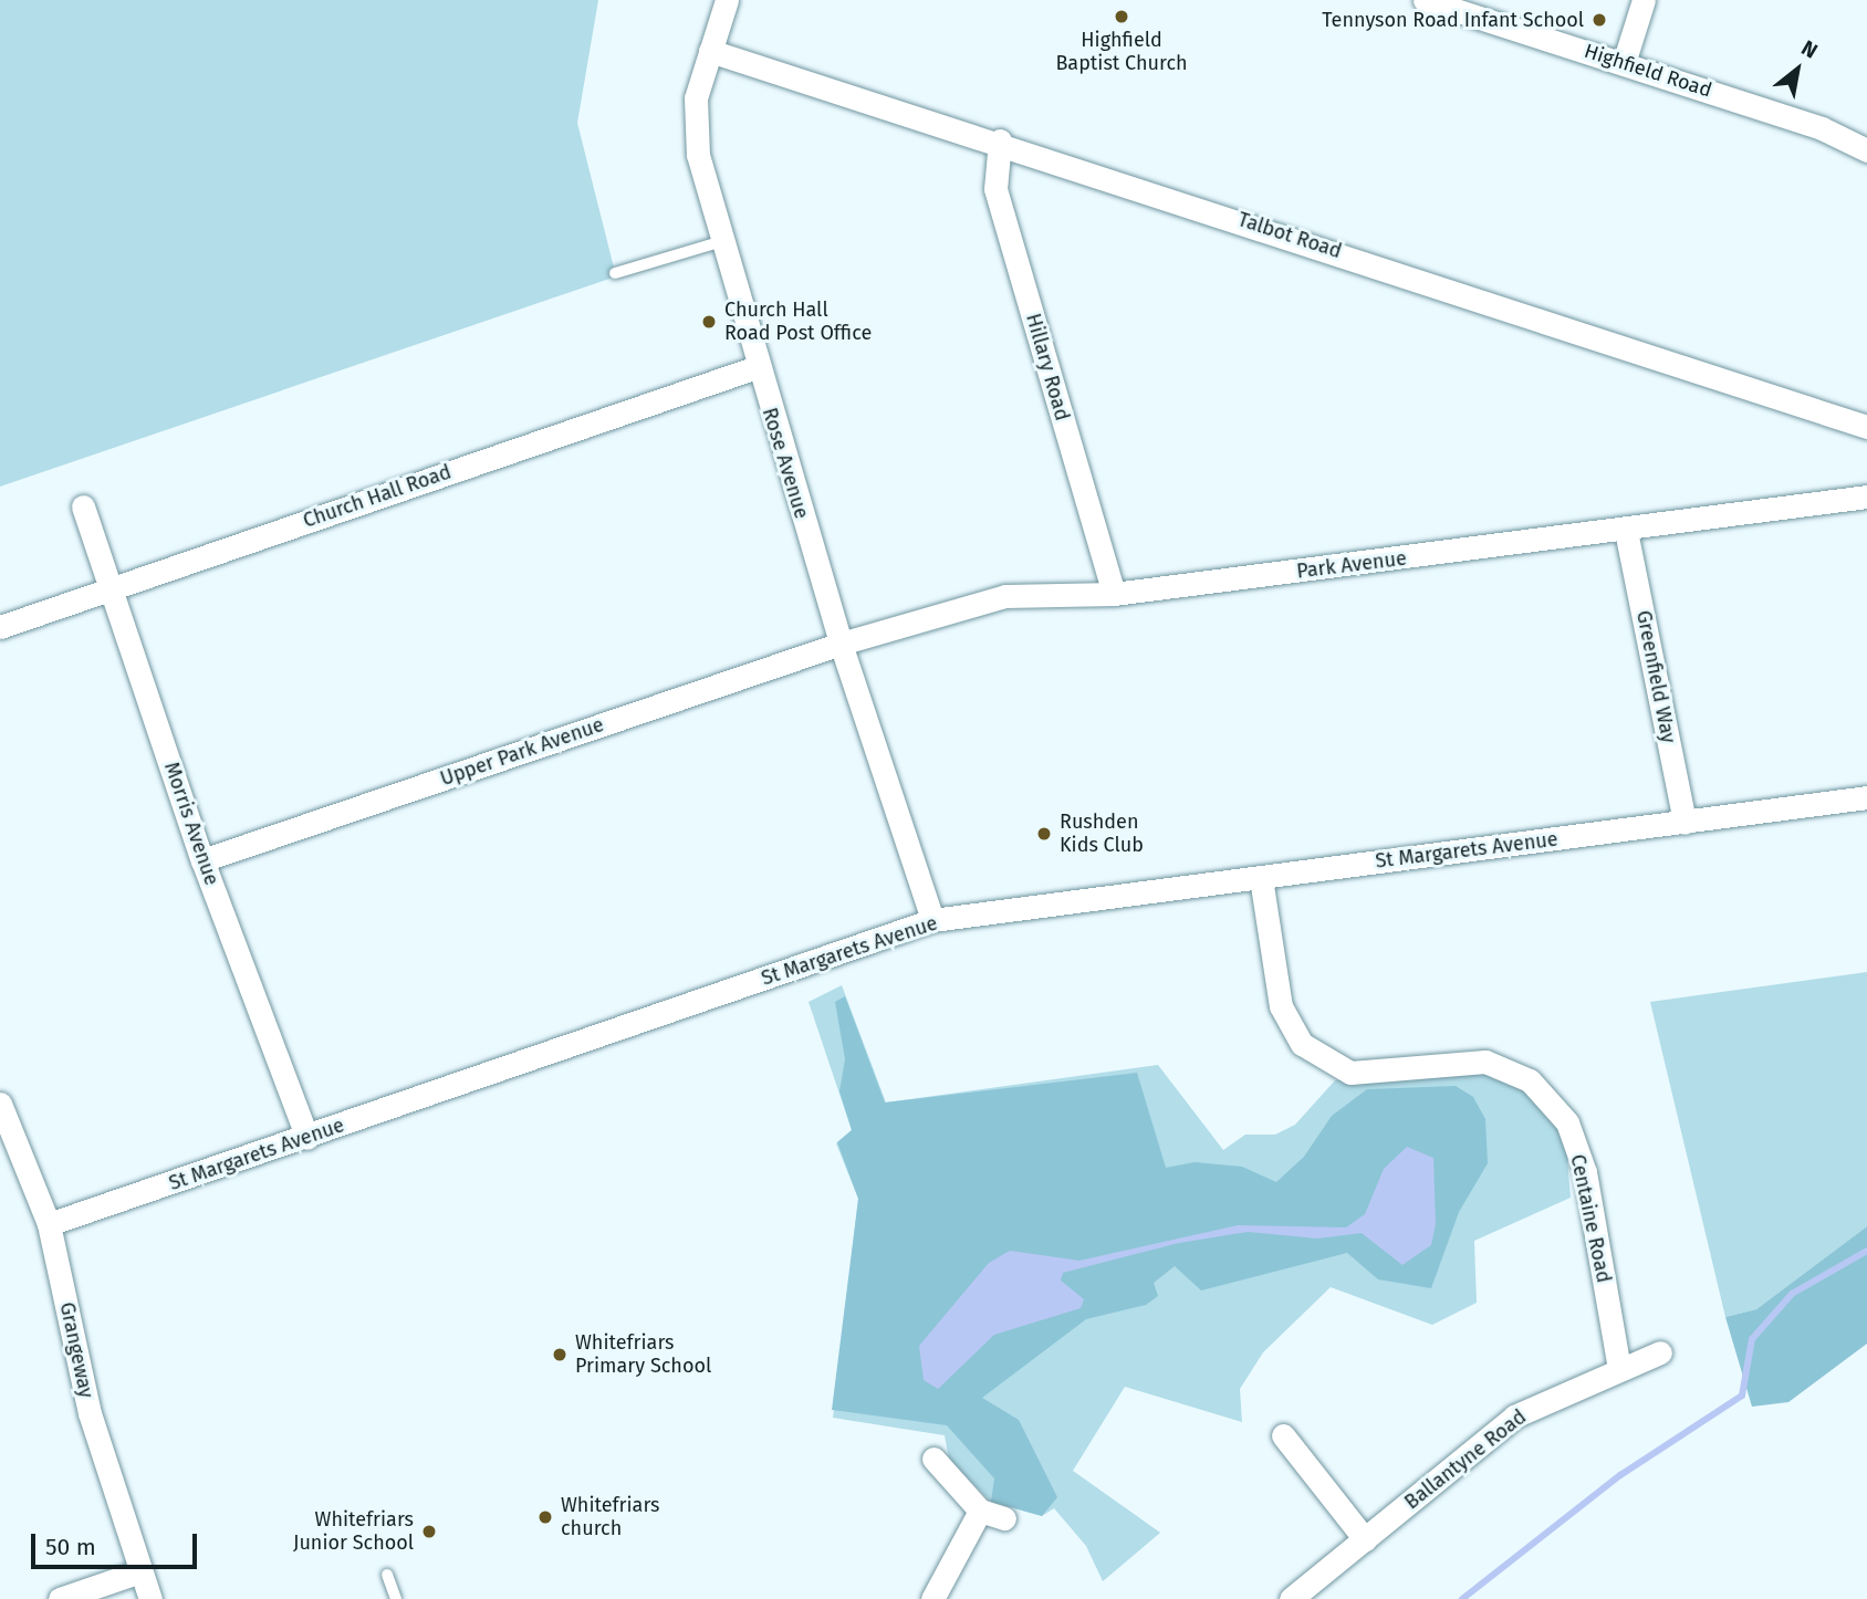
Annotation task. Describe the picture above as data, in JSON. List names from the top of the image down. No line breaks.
{"streets":{"street":["Highfield Road","Talbot Road","Hillary Road","Rose Avenue","Church Hall Road","Park Avenue","Greenfield Way","Upper Park Avenue","Morris Avenue","St Margarets Avenue","Centaine Road","Grangeway","Ballantyne Road"]},"crossings":[["Talbot Road","Hillary Road"],["Talbot Road","Rose Avenue"],["Hillary Road","Park Avenue"],["Rose Avenue","Church Hall Road"],["Rose Avenue","Park Avenue"],["Rose Avenue","Upper Park Avenue"],["Rose Avenue","St Margarets Avenue"],["Church Hall Road","Morris Avenue"],["Park Avenue","Greenfield Way"],["Park Avenue","Upper Park Avenue"],["Greenfield Way","St Margarets Avenue"],["Upper Park Avenue","Morris Avenue"],["Morris Avenue","St Margarets Avenue"],["St Margarets Avenue","Centaine Road"],["St Margarets Avenue","Grangeway"],["Centaine Road","Ballantyne Road"]],"places":["Highfield Baptist Church","Tennyson Road Infant School","Church Hall Road Post Office","Rushden Kids Club","Whitefriars Primary School","Whitefriars church","Whitefriars Junior School"],"scale_bar":"50 m","north":"top right"}
